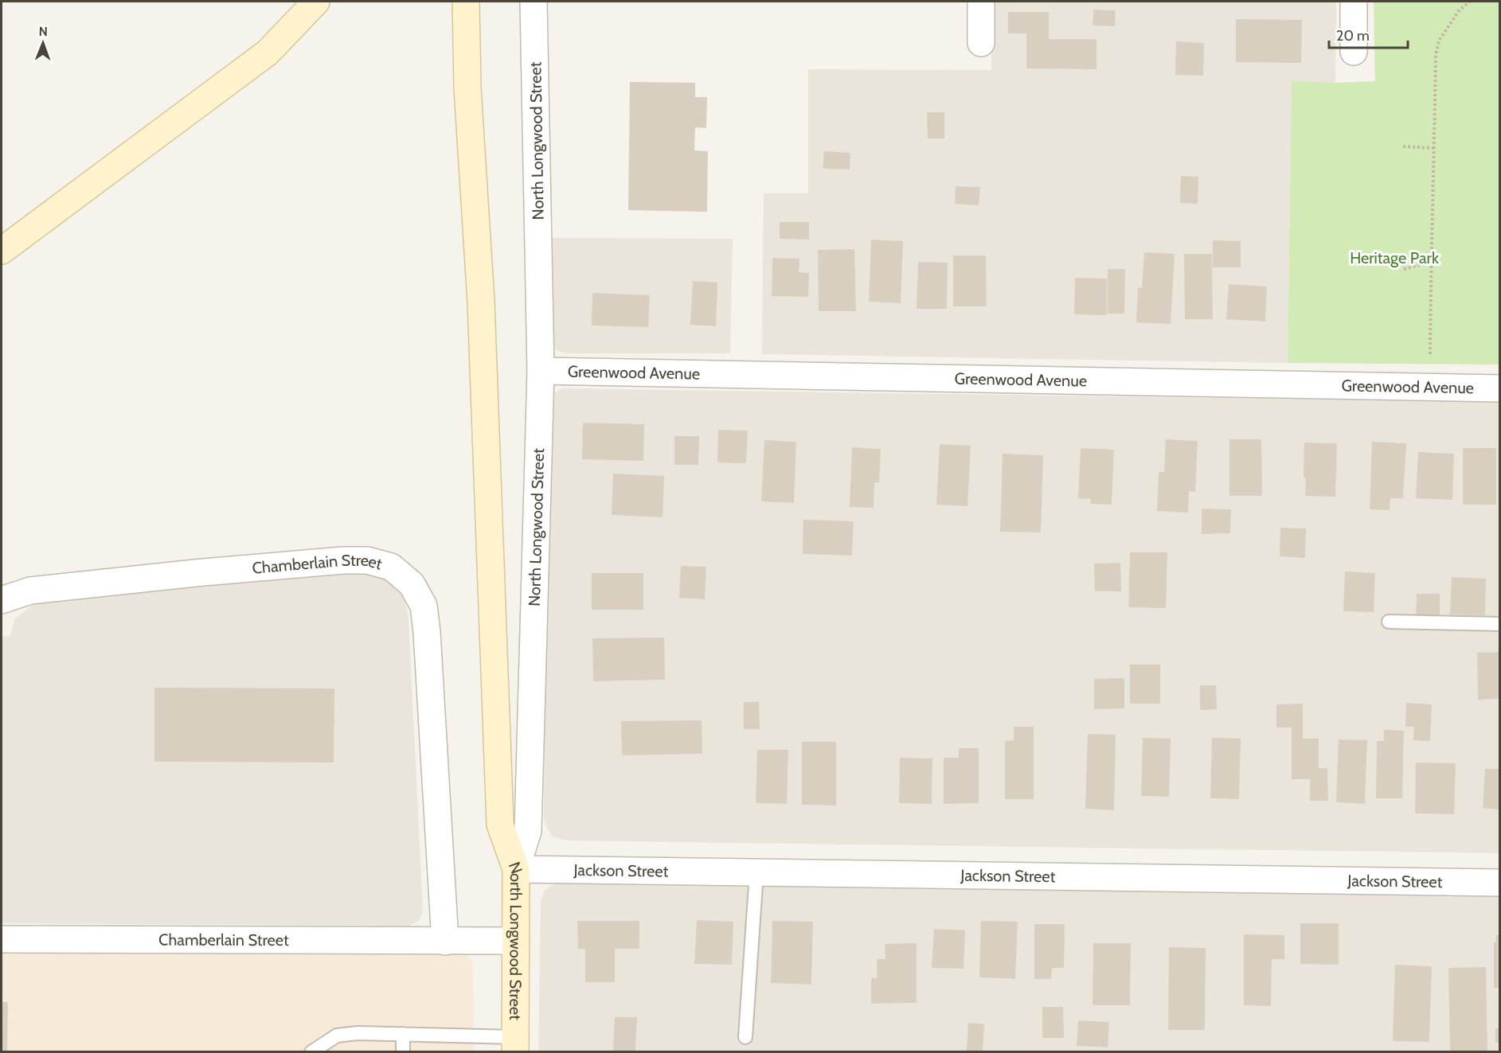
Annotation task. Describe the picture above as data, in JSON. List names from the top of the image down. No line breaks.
{"streets":{"main road":["North Longwood Street"],"street":["Greenwood Avenue","Chamberlain Street","Jackson Street"]},"crossings":[["North Longwood Street","Greenwood Avenue"],["North Longwood Street","Chamberlain Street"],["North Longwood Street","Jackson Street"]],"parks":["Heritage Park"],"scale_bar":"20 m","north":"top"}
